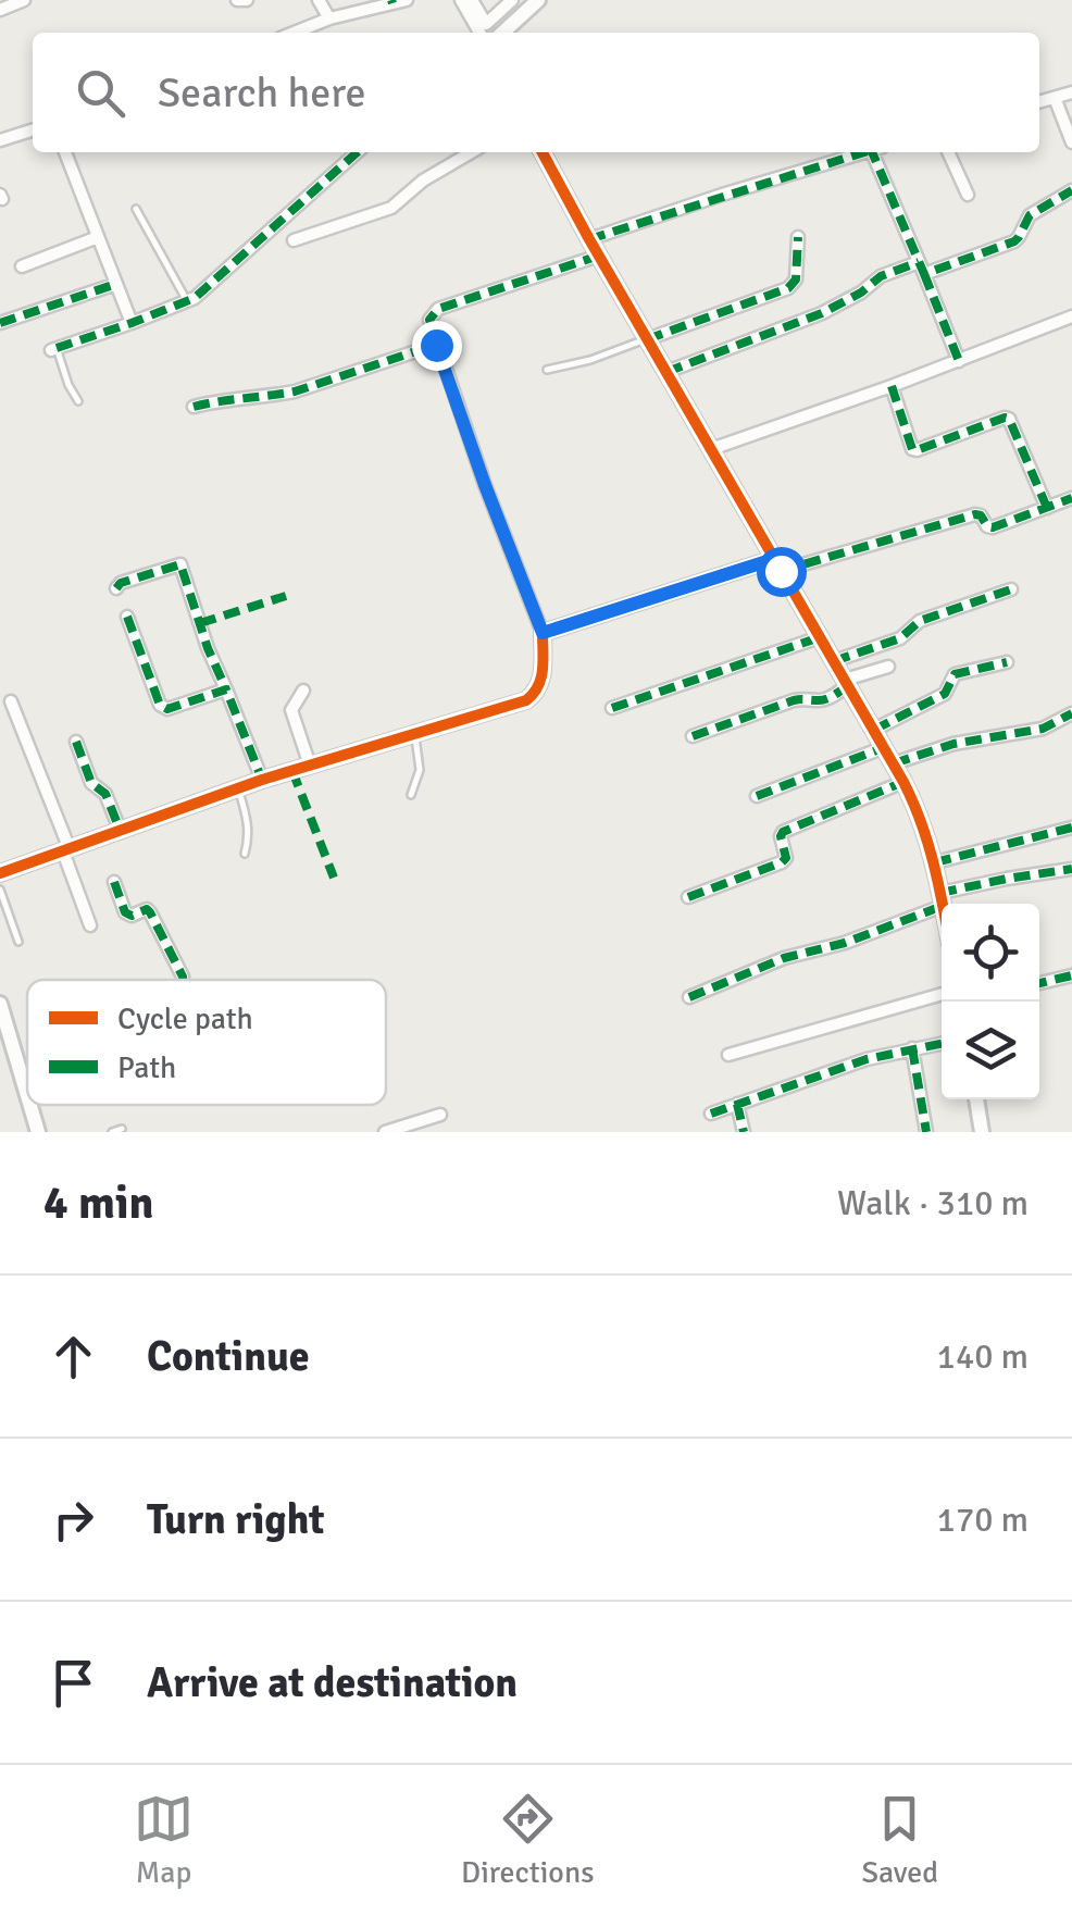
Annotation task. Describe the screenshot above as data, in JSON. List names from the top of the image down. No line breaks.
{"legend":["Cycle path","Path"],"page":{"search":"Search here","heading":["4 min","Walk · 310 m"],"list":[["Continue","140 m"],["Turn right","170 m"],"Arrive at destination"],"nav":["Map","Directions","Saved"]}}
